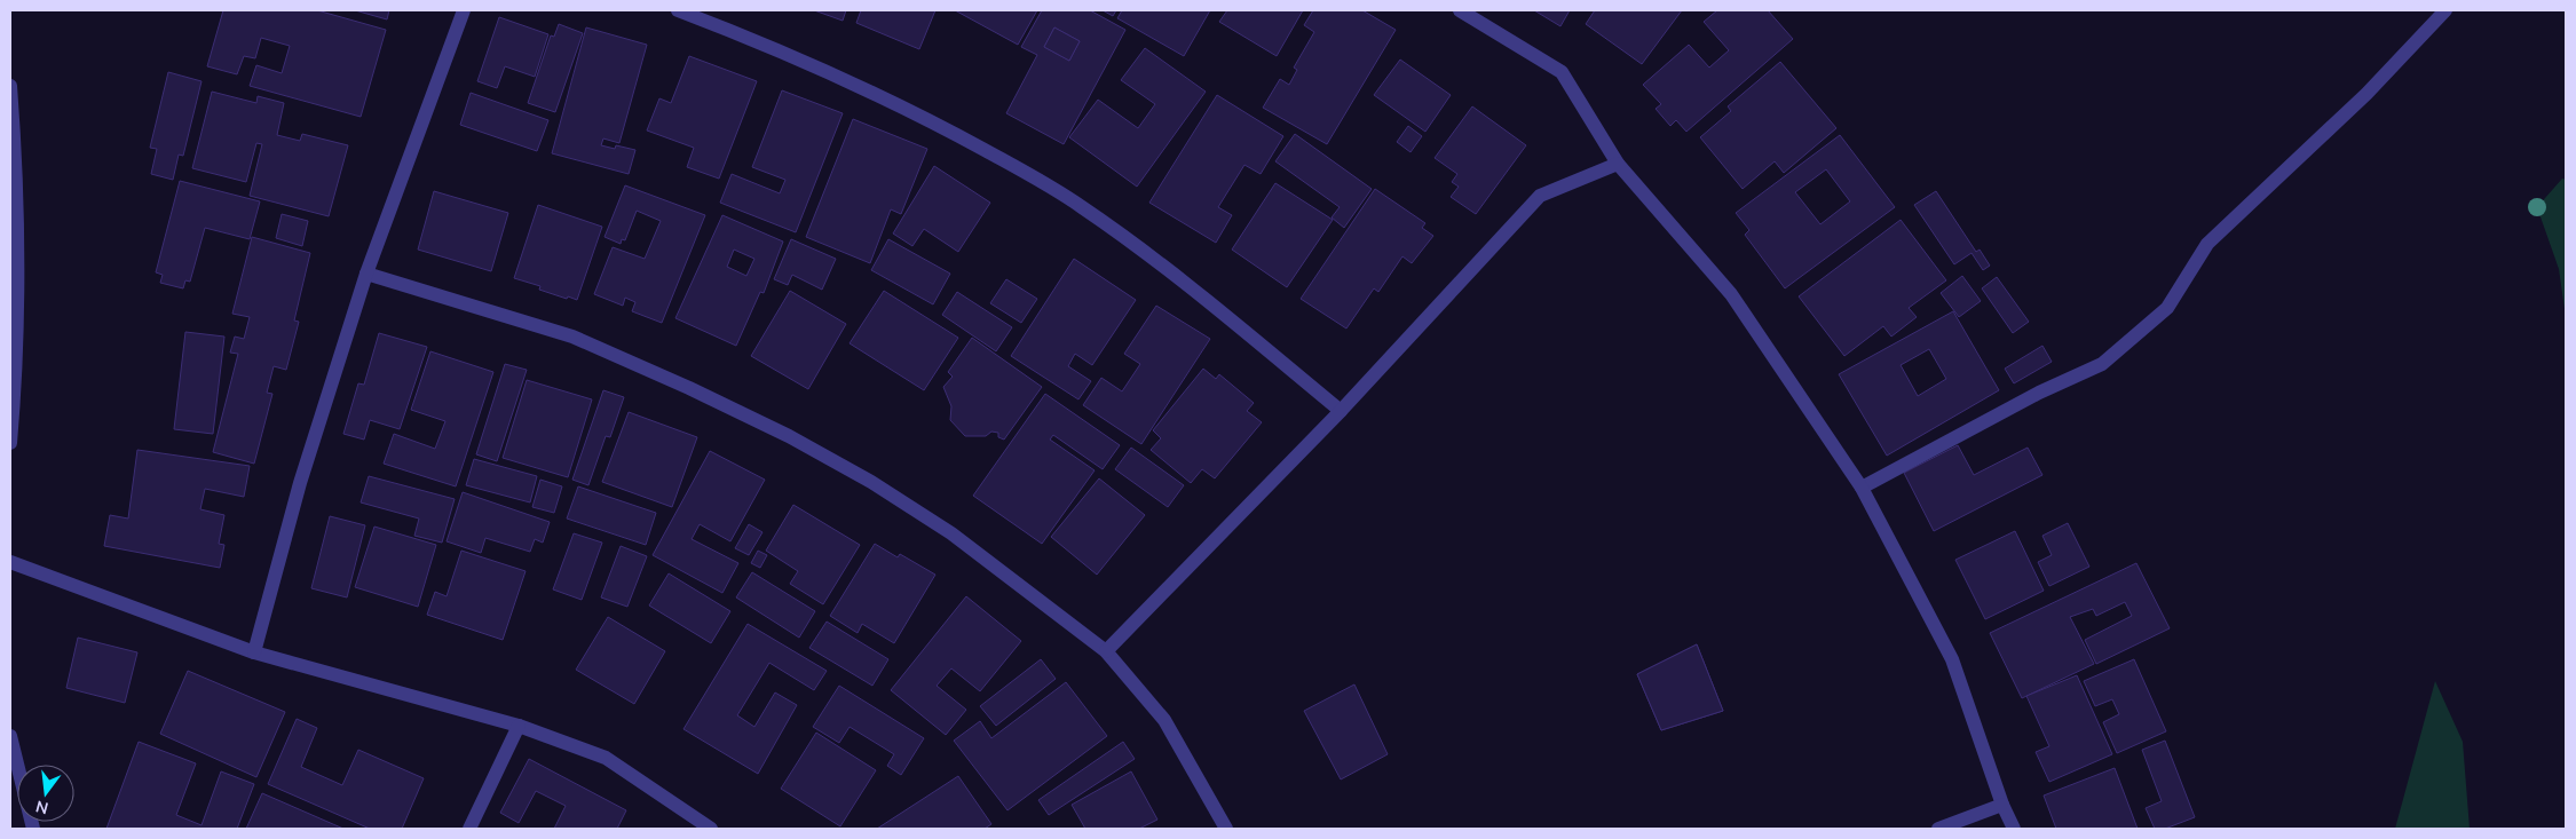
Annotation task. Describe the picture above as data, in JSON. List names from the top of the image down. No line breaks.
{"north":"bottom"}
